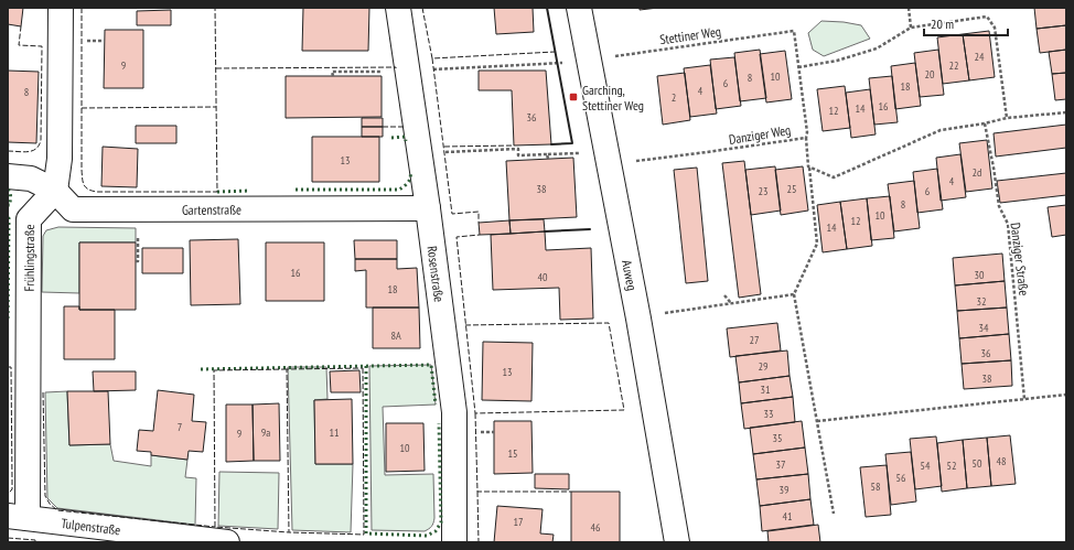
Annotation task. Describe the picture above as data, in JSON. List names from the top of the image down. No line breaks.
{"streets":{"street":["Gartenstraße","Frühlingstraße","Rosenstraße","Auweg","Tulpenstraße"],"path":["Stettiner Weg","Danziger Weg","Danziger Straße"]},"crossings":[["Stettiner Weg","Auweg"],["Danziger Weg","Auweg"],["Gartenstraße","Frühlingstraße"],["Gartenstraße","Rosenstraße"],["Frühlingstraße","Tulpenstraße"]],"places":{"transit":["Garching, Stettiner Weg"]},"house_numbers":["24","9","22","20","10","8","6","18","4","8","2","16","14","12","36","13","2d","4","38","25","23","6","8","10","12","14","16","30","40","18","32","34","8A","27","36","29","13","38","31","33","7","9a","11","9","35","10","15","48","50","37","54","52","56","58","39","41","17","46"],"scale_bar":"20 m"}
